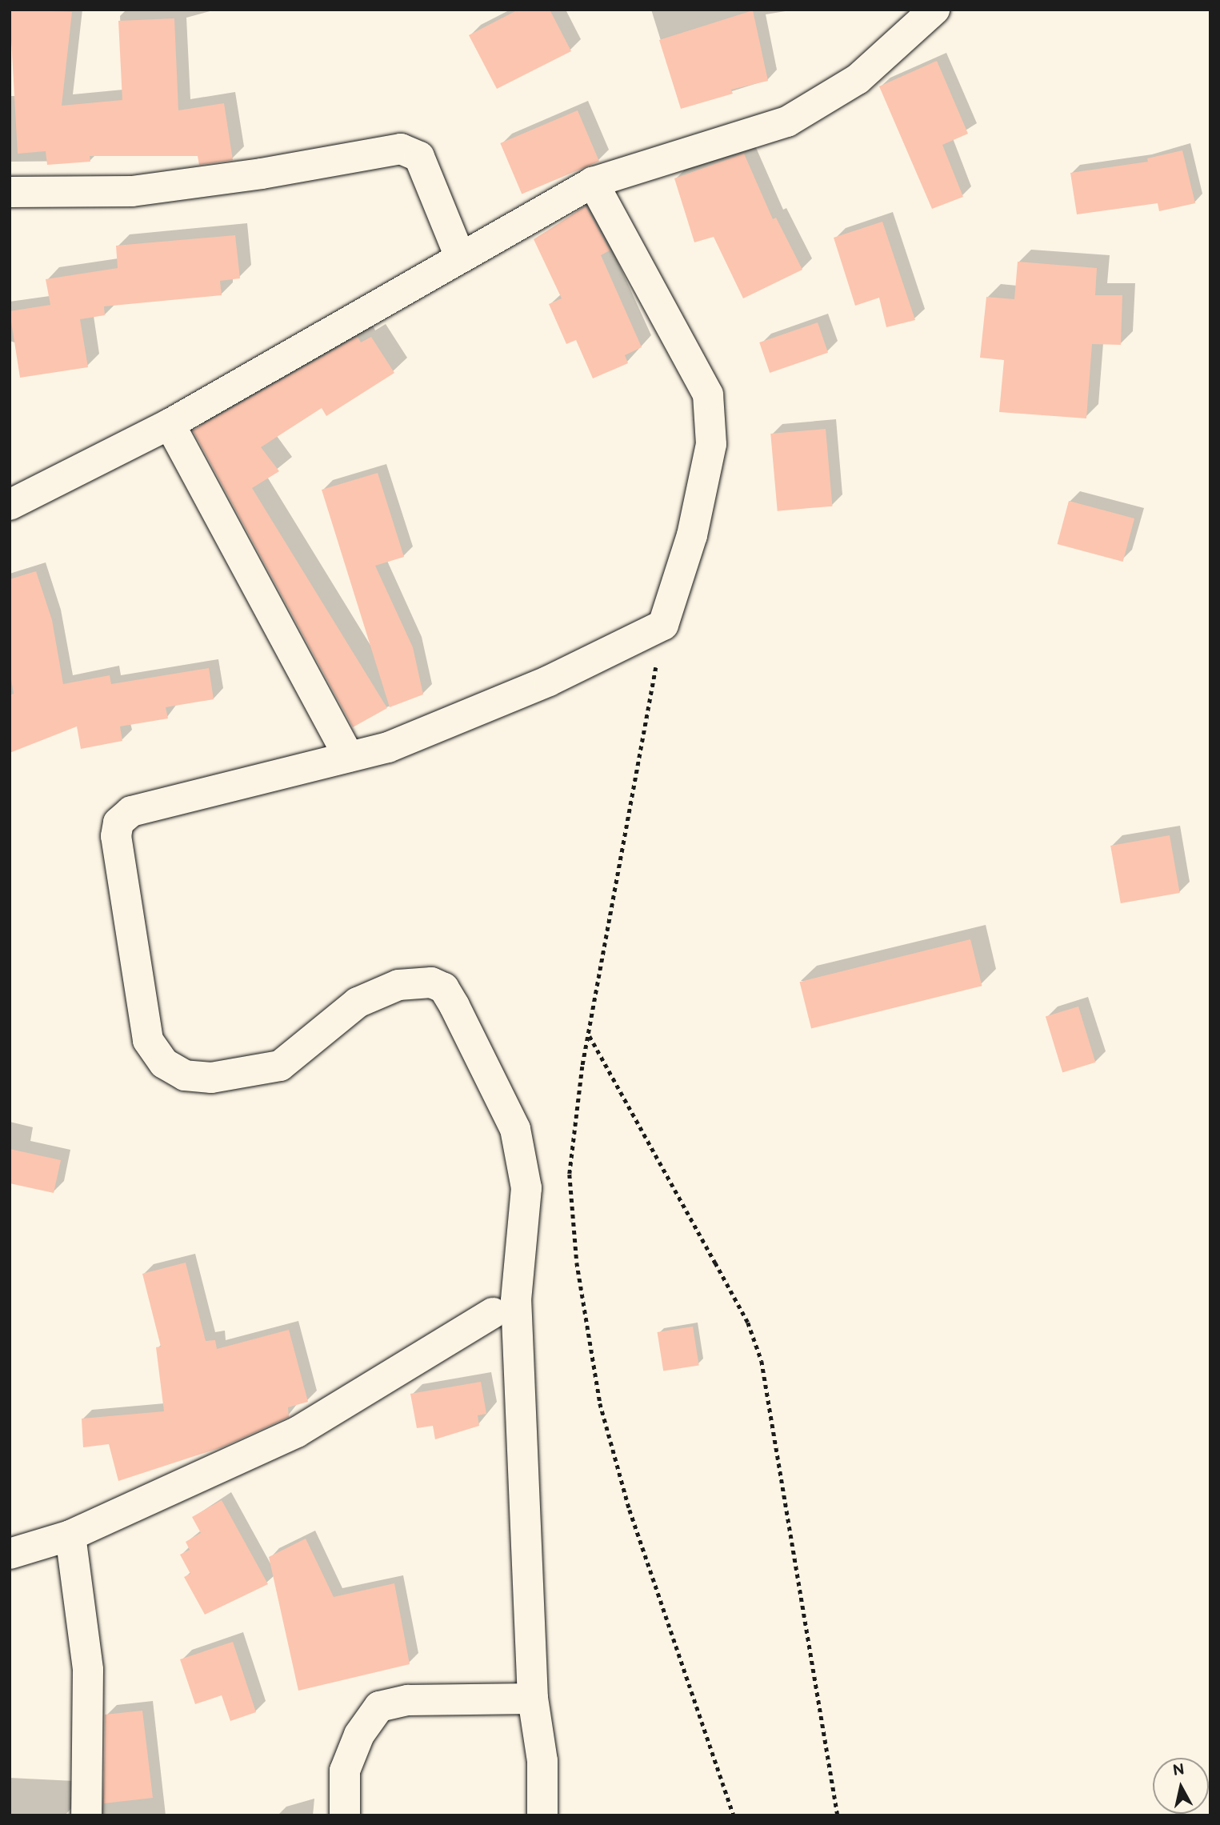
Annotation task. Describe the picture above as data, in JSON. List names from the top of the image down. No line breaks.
{"north":"top"}
